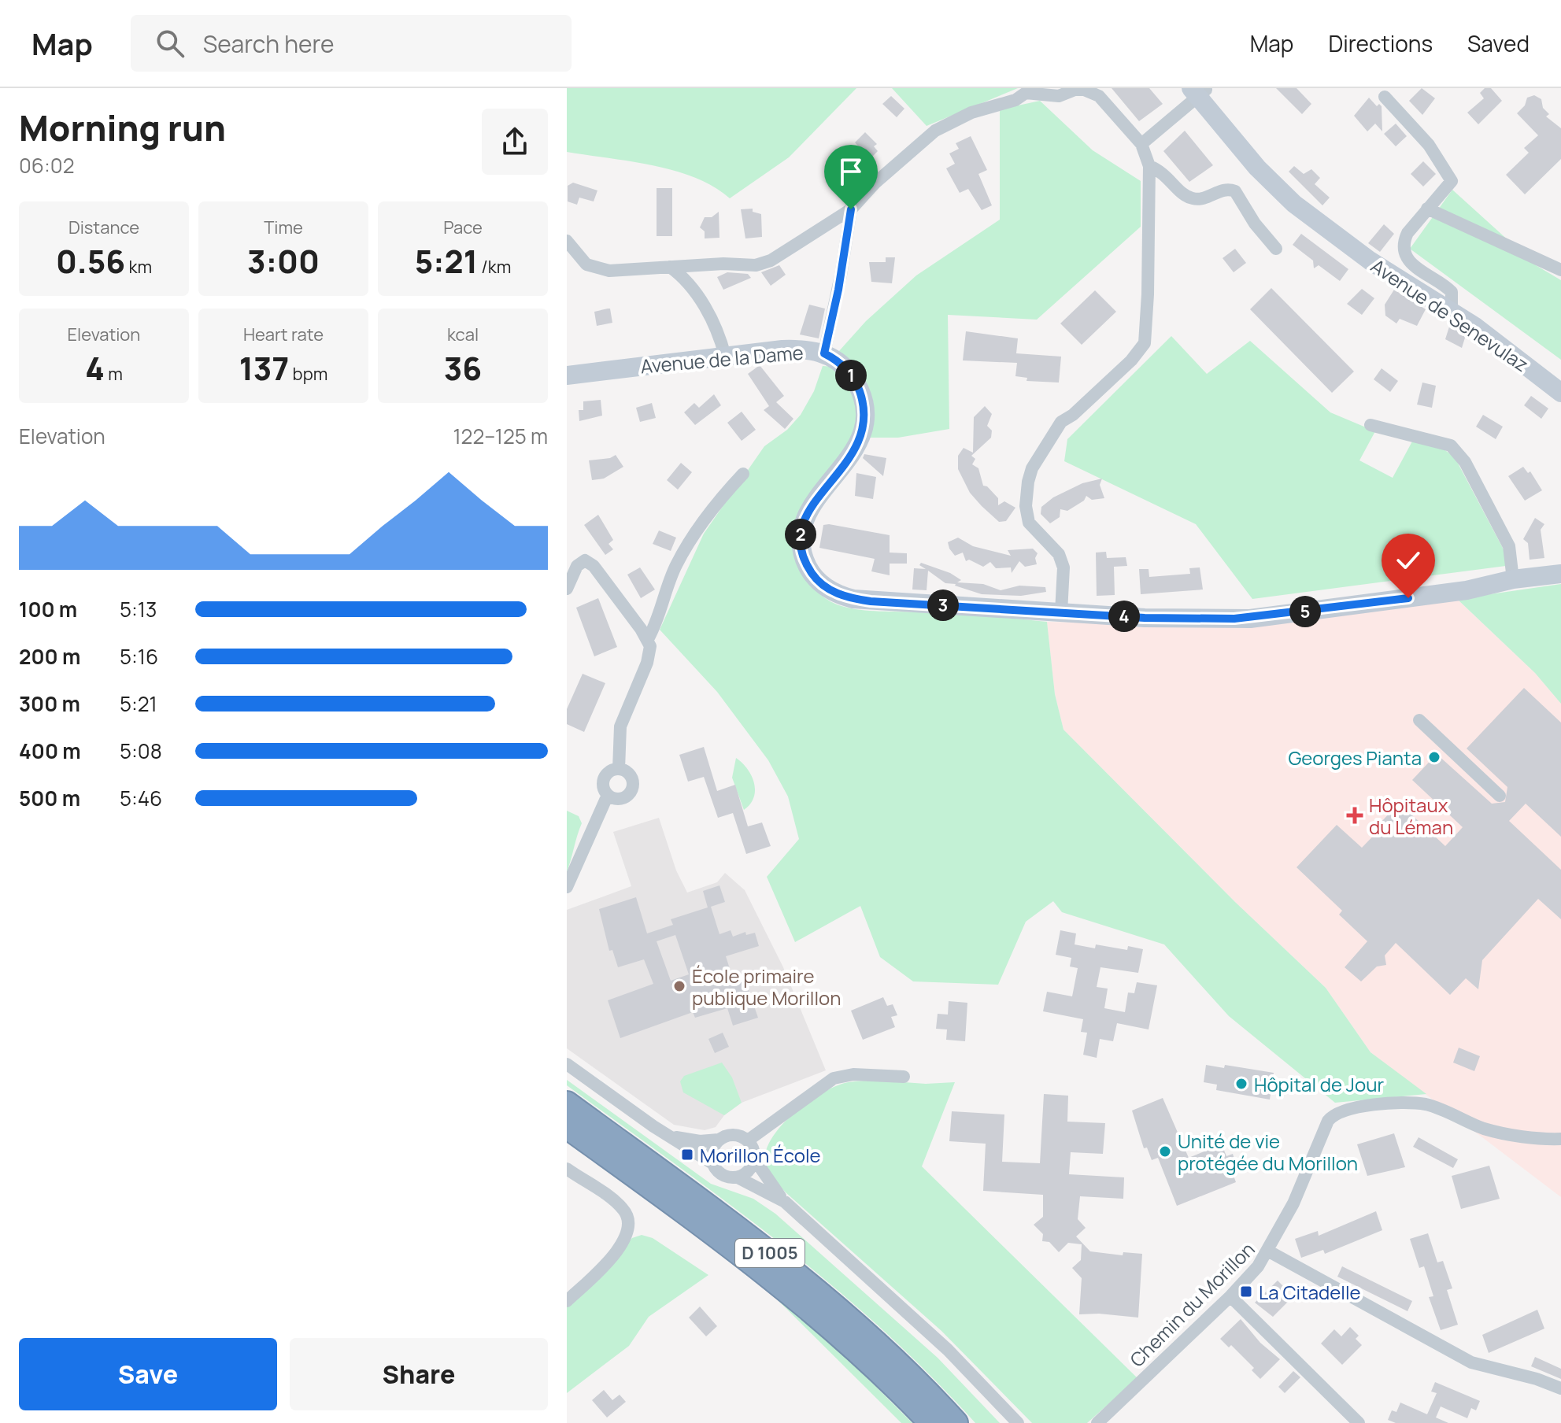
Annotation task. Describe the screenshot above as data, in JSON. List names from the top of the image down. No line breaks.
{"streets":{"highway":["D 1005"],"main road":["Avenue de Senevulaz","Avenue de la Dame"],"street":["Chemin du Morillon"]},"places":{"other":["Georges Pianta","École primaire publique Morillon","Hôpital de Jour","Unité de vie protégée du Morillon"],"health":["Hôpitaux du Léman"],"transit":["Morillon École","La Citadelle"]},"page":{"header":"Map","search":"Search here","nav":["Map","Directions","Saved"],"heading":["Morning run","06:02"],"stats":[["Distance","0.56 km"],["Time","3:00"],["Pace","5:21 /km"],["Elevation","4 m"],["Heart rate","137 bpm"],["kcal","36"]],"pins":["1","2","3","5","4"],"chart":["Elevation","122–125 m"],"list":[{"name":"100 m","note":"5:13"},{"name":"200 m","note":"5:16"},{"name":"300 m","note":"5:21"},{"name":"400 m","note":"5:08"},{"name":"500 m","note":"5:46"}],"buttons":["Save","Share"]}}
